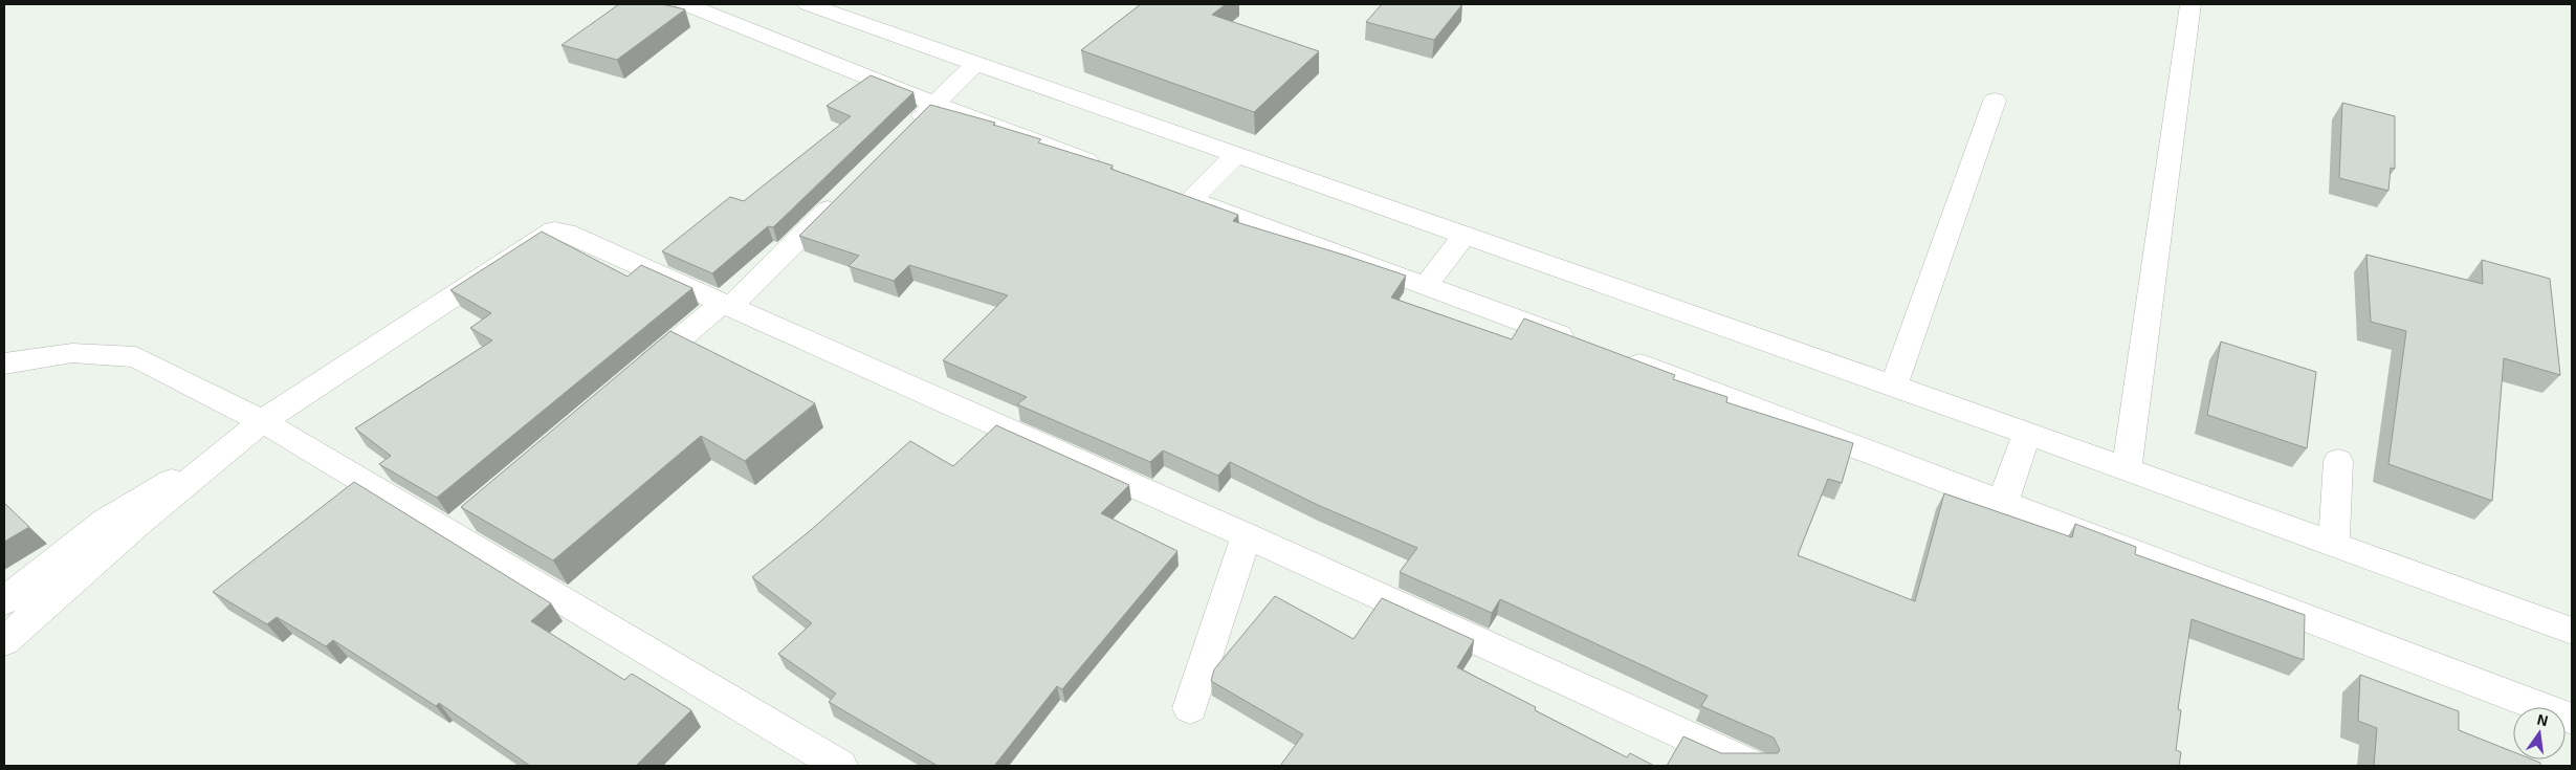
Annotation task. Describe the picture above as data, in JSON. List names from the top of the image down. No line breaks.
{"north":"top"}
